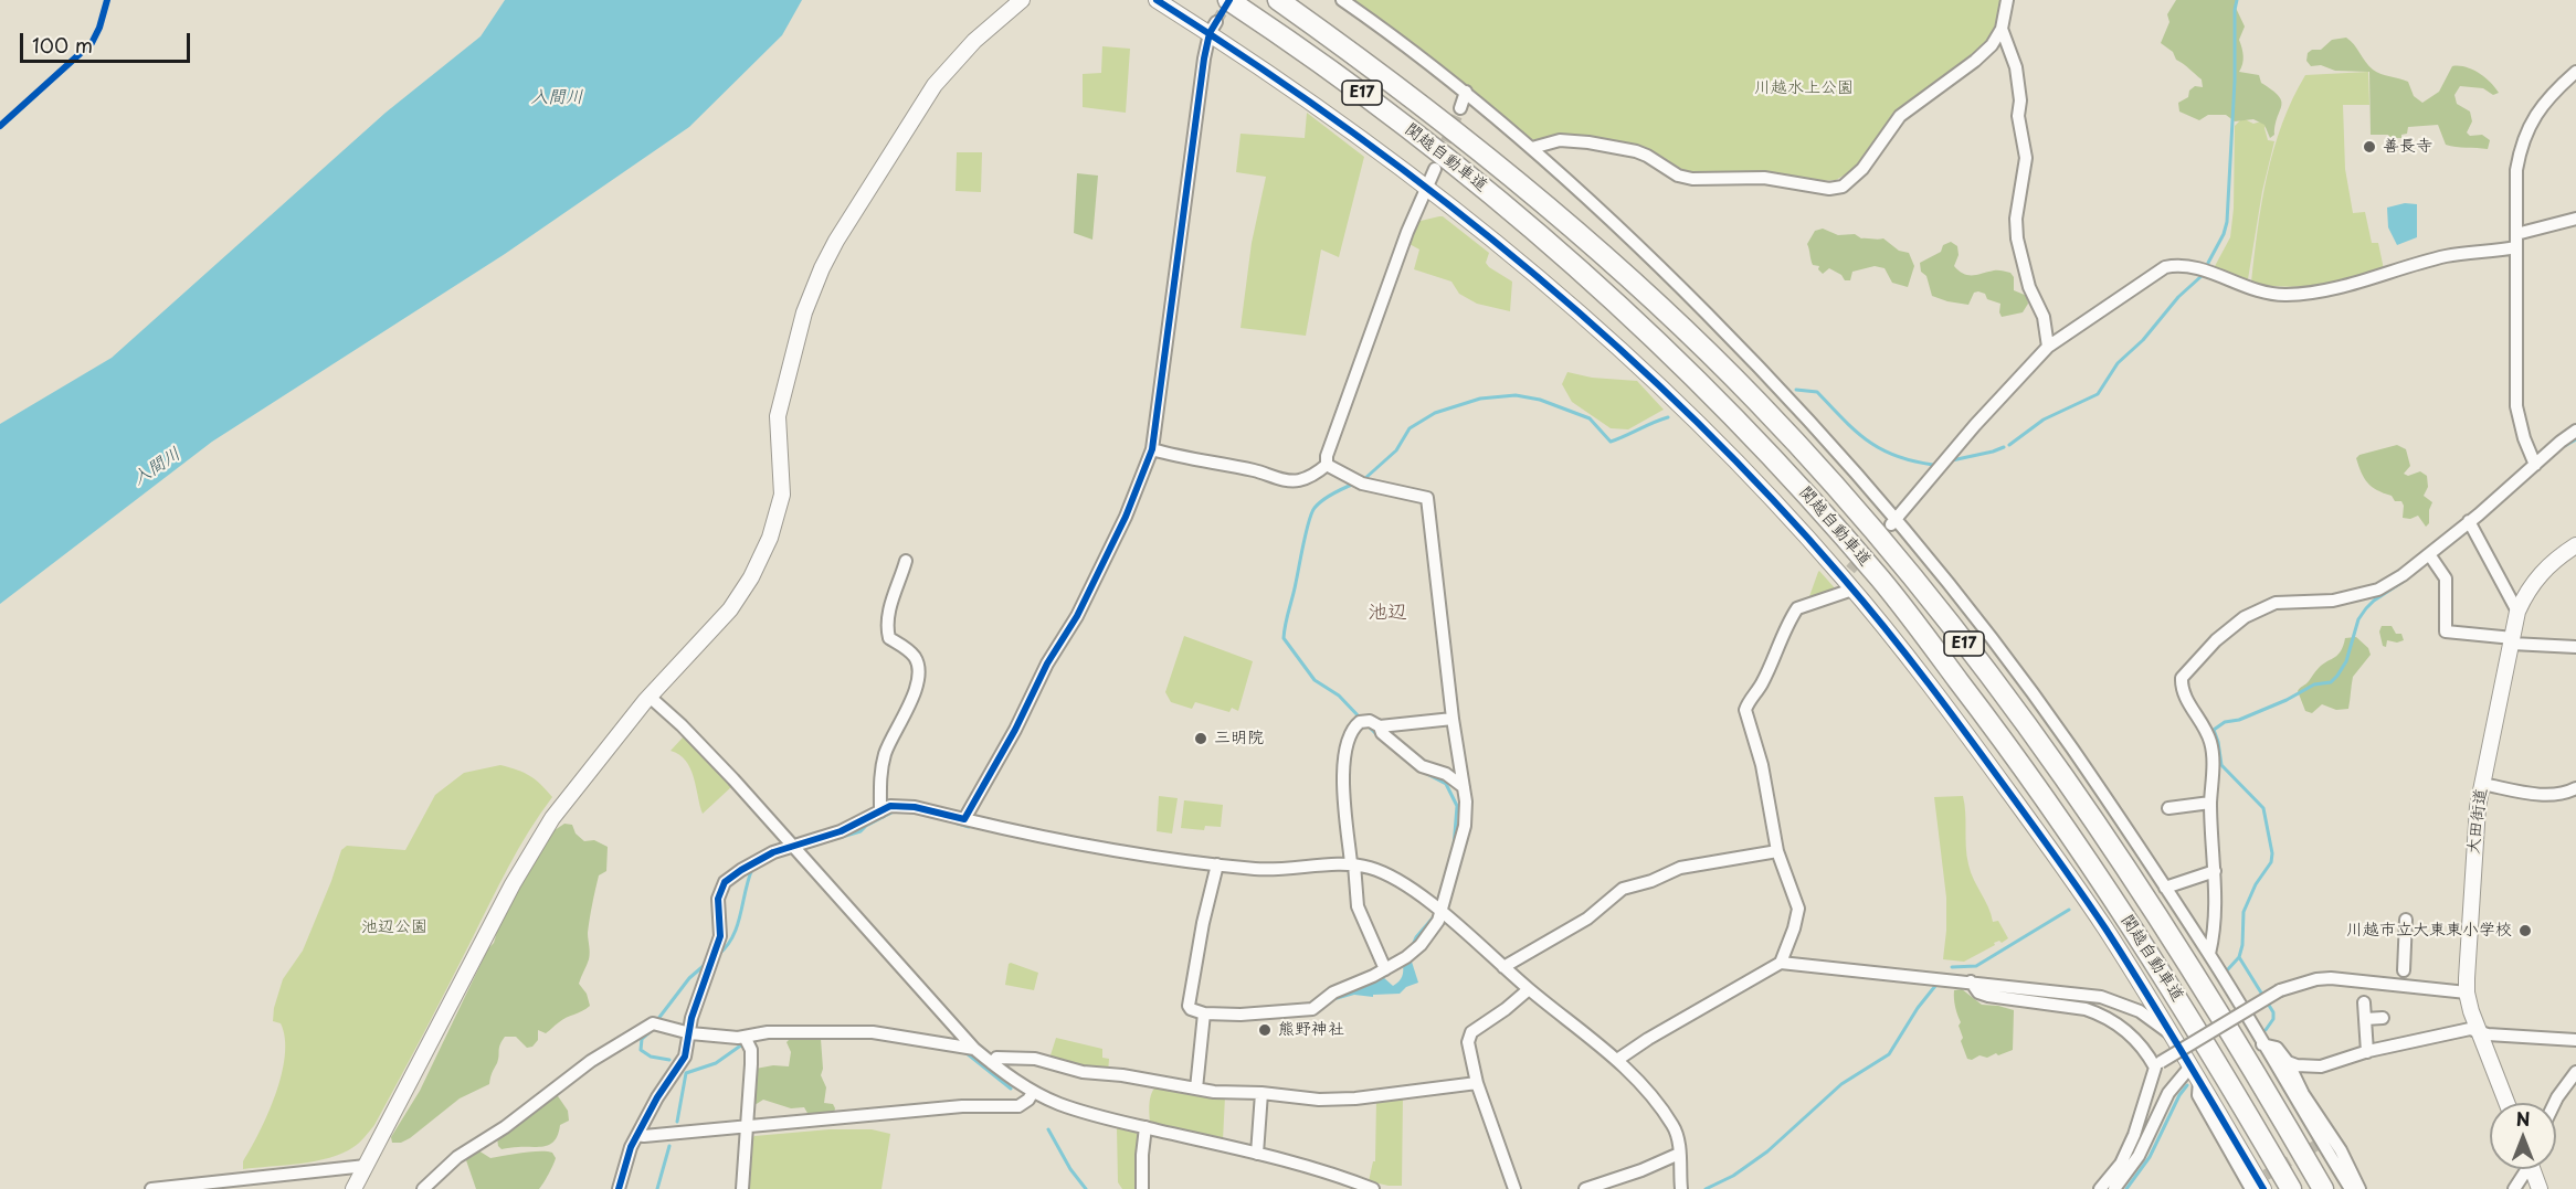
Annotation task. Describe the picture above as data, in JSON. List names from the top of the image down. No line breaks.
{"streets":{"highway":["E17","関越自動車道"],"street":["大田街道"]},"districts":["池辺"],"water":["入間川"],"parks":["川越水上公園","池辺公園"],"places":["善長寺","三明院","川越市立大東東小学校","熊野神社"],"scale_bar":"100 m","north":"top"}
